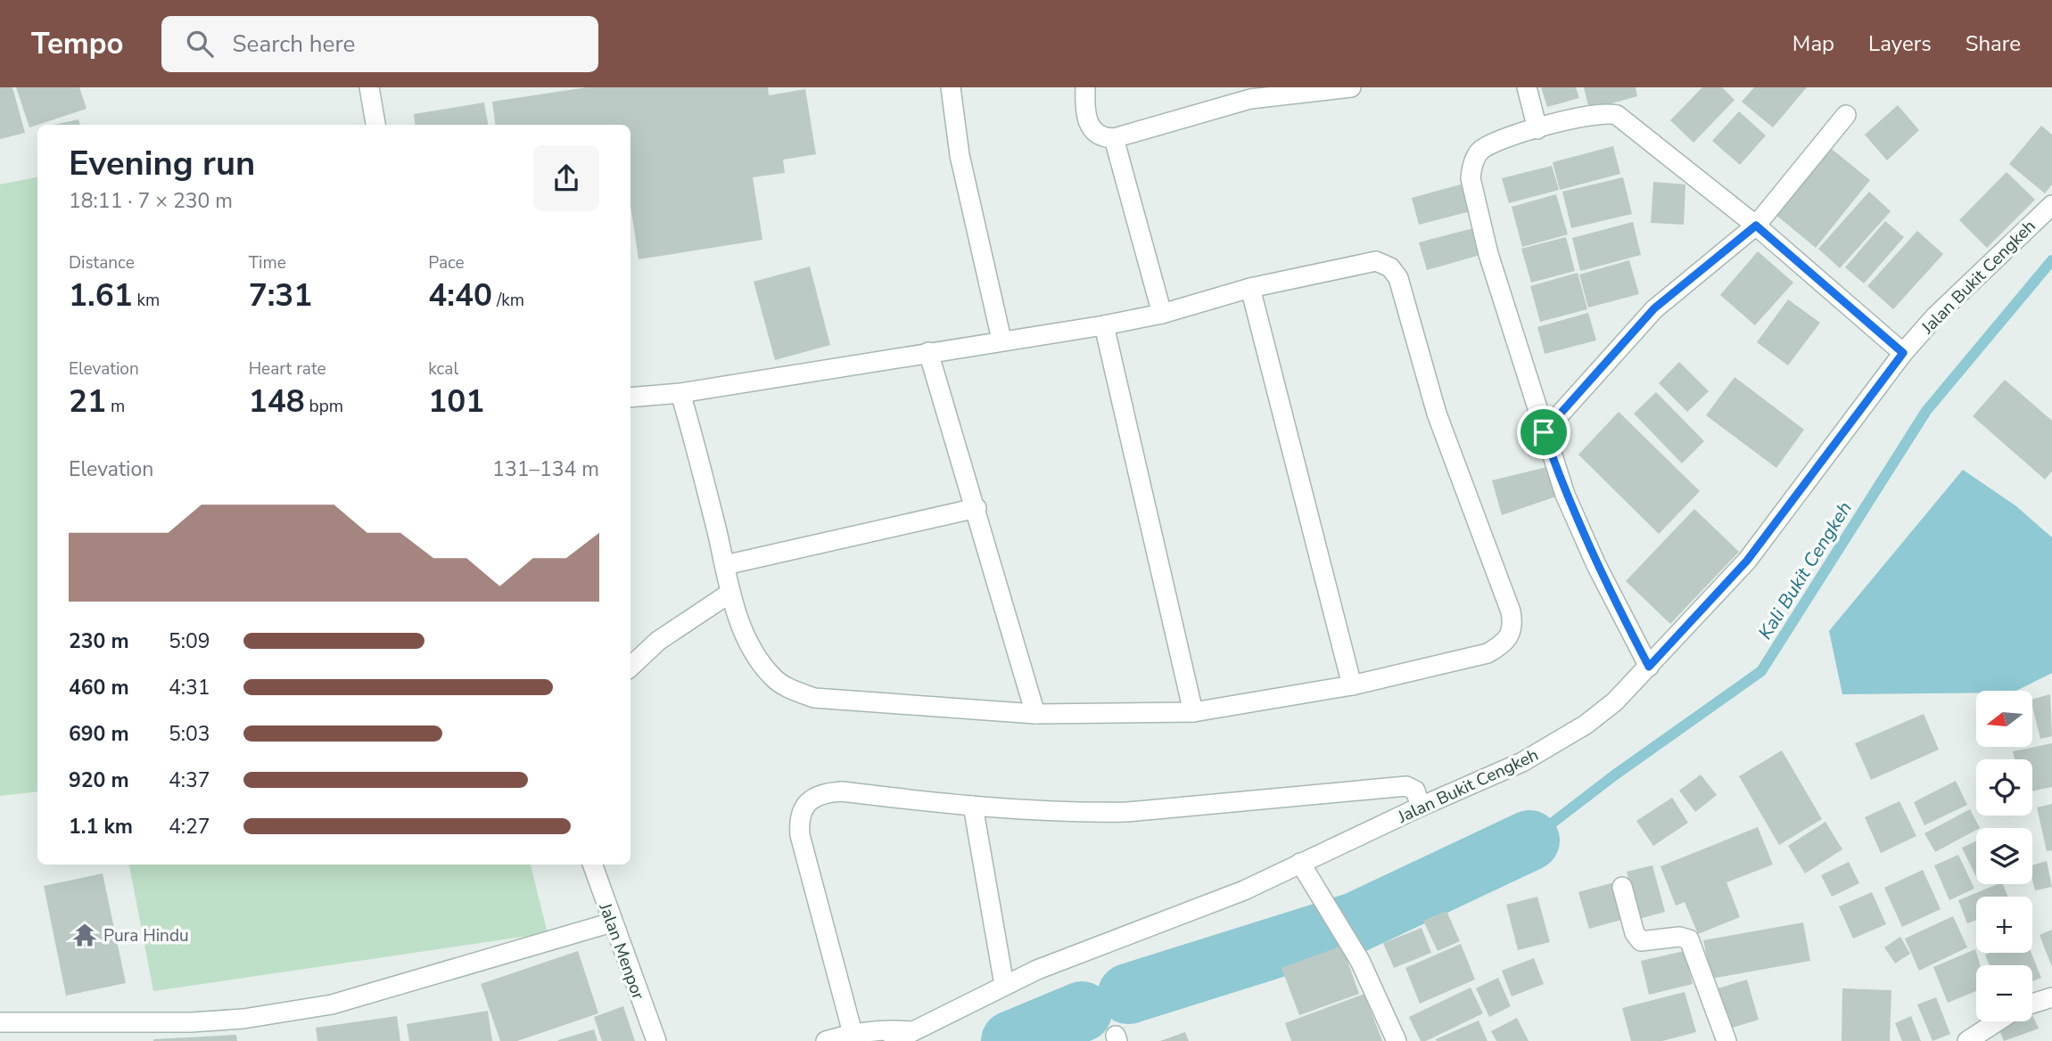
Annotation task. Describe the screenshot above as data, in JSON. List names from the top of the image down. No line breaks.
{"streets":{"street":["Jalan Bukit Cengkeh","Jalan Menpor"]},"water":["Kali Bukit Cengkeh"],"places":{"temple":["Pura Hindu"]},"north":"left","page":{"header":"Tempo","search":"Search here","nav":["Map","Layers","Share"],"heading":["Evening run","18:11 · 7 × 230 m"],"stats":[["Distance","1.61 km"],["Time","7:31"],["Pace","4:40 /km"],["Elevation","21 m"],["Heart rate","148 bpm"],["kcal","101"]],"chart":["Elevation","131–134 m"],"list":[{"name":"230 m","note":"5:09"},{"name":"460 m","note":"4:31"},{"name":"690 m","note":"5:03"},{"name":"920 m","note":"4:37"},{"name":"1.1 km","note":"4:27"}],"map_buttons":["+","−"]}}
